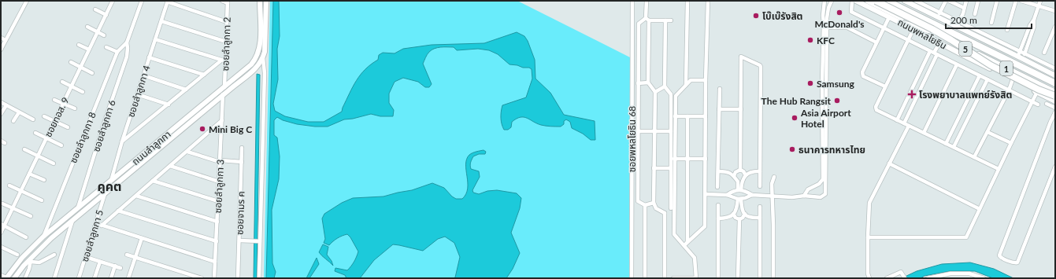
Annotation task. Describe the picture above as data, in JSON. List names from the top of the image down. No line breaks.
{"streets":{"highway":["ถนนพหลโยธิน","5","1"],"main road":["ถนนลำลูกกา"],"street":["ซอยลำลูกกา 2","ซอยลำลูกกา 4","ซอยทอส. 9","ซอยลำลูกกา 6","ซอยลำลูกกา 8","ซอยพหลโยธิน 68","ซอยลำลูกกา 3","ซอยจามร ค","ซอยลำลูกกา 5"]},"crossings":[["ซอยลำลูกกา 2","ถนนลำลูกกา"],["ซอยลำลูกกา 4","ถนนลำลูกกา"],["ซอยลำลูกกา 6","ซอยลำลูกกา 8"],["ซอยลำลูกกา 6","ถนนลำลูกกา"],["ซอยลำลูกกา 8","ถนนลำลูกกา"],["ถนนลำลูกกา","ซอยลำลูกกา 3"],["ถนนลำลูกกา","ซอยลำลูกกา 5"]],"districts":["คูคต"],"places":{"other":["McDonald's","โบ๊เบ๊รังสิต","KFC","Samsung","The Hub Rangsit","Asia Airport Hotel","Mini Big C","ธนาคารทหารไทย"],"health":["โรงพยาบาลแพทย์รังสิต"]},"scale_bar":"200 m"}
